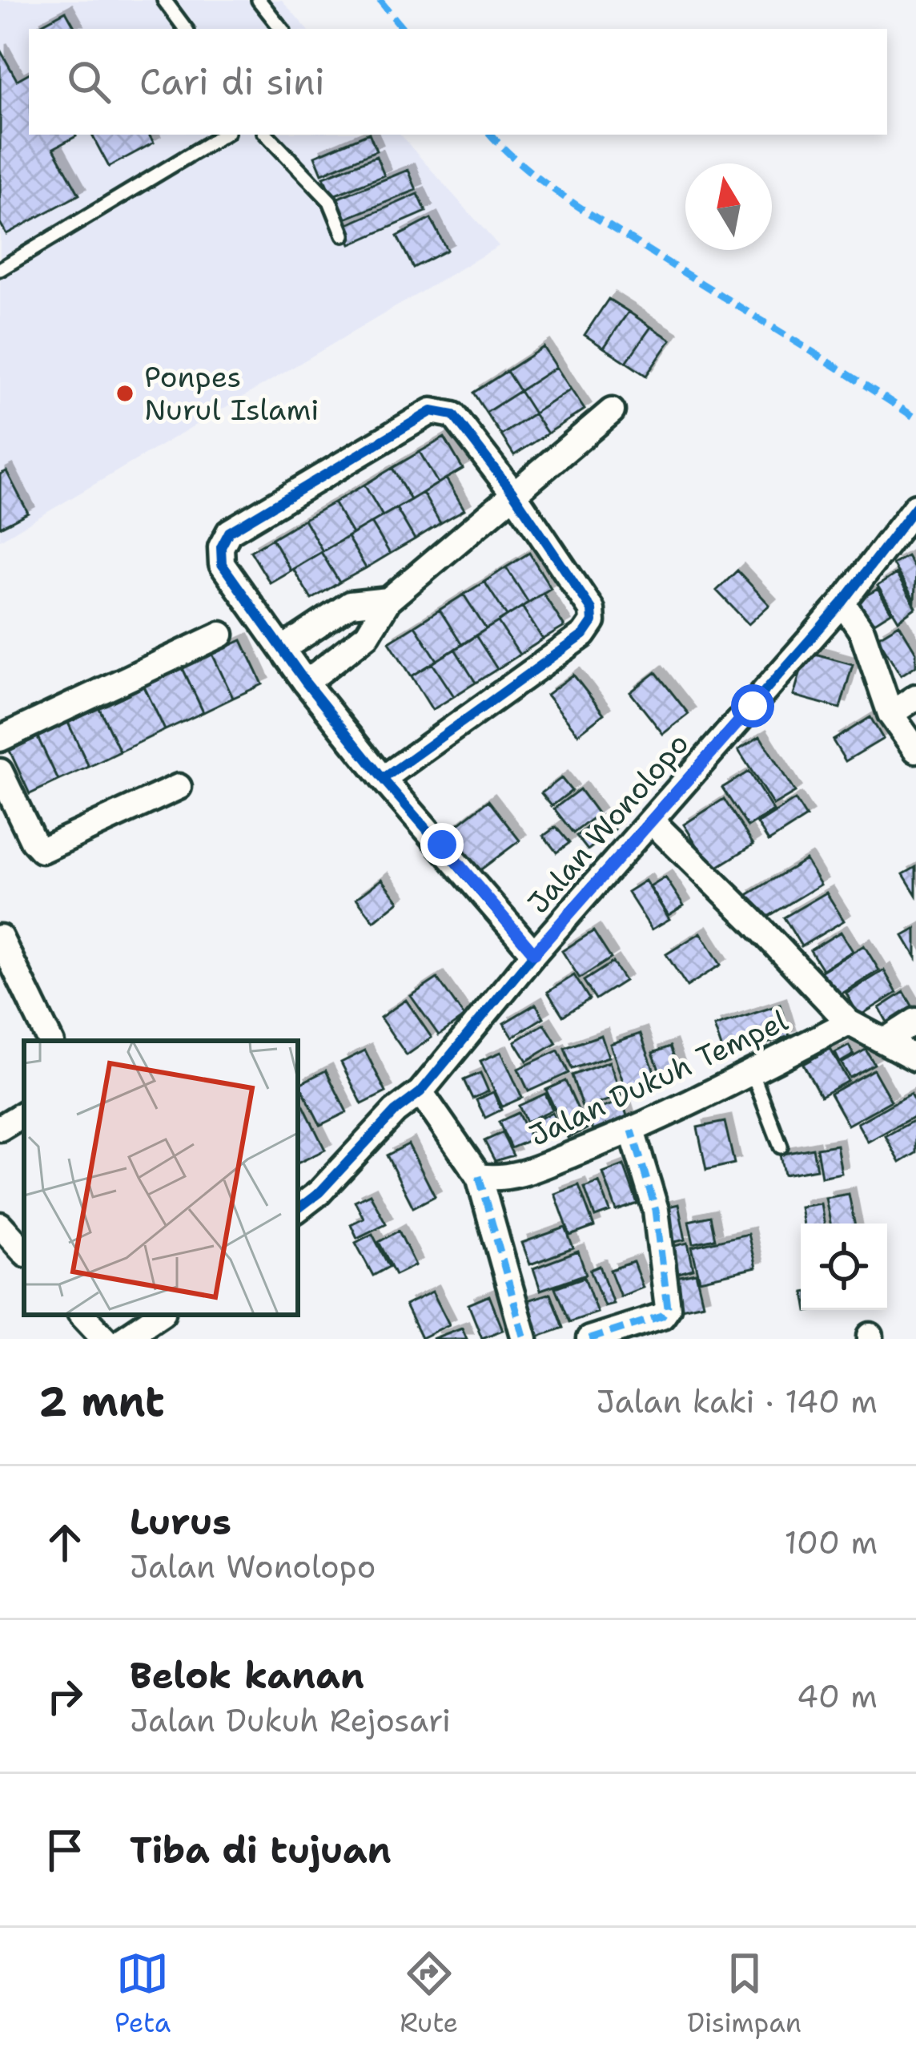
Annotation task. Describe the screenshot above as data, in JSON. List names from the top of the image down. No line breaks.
{"streets":{"street":["Jalan Wonolopo","Jalan Dukuh Tempel"]},"crossings":[["Jalan Wonolopo","Jalan Dukuh Tempel"]],"places":["Ponpes Nurul Islami"],"north":"top","page":{"search":"Cari di sini","heading":["2 mnt","Jalan kaki · 140 m"],"list":[["Lurus","Jalan Wonolopo","100 m"],["Belok kanan","Jalan Dukuh Rejosari","40 m"],"Tiba di tujuan"],"nav":["Peta","Rute","Disimpan"]}}
